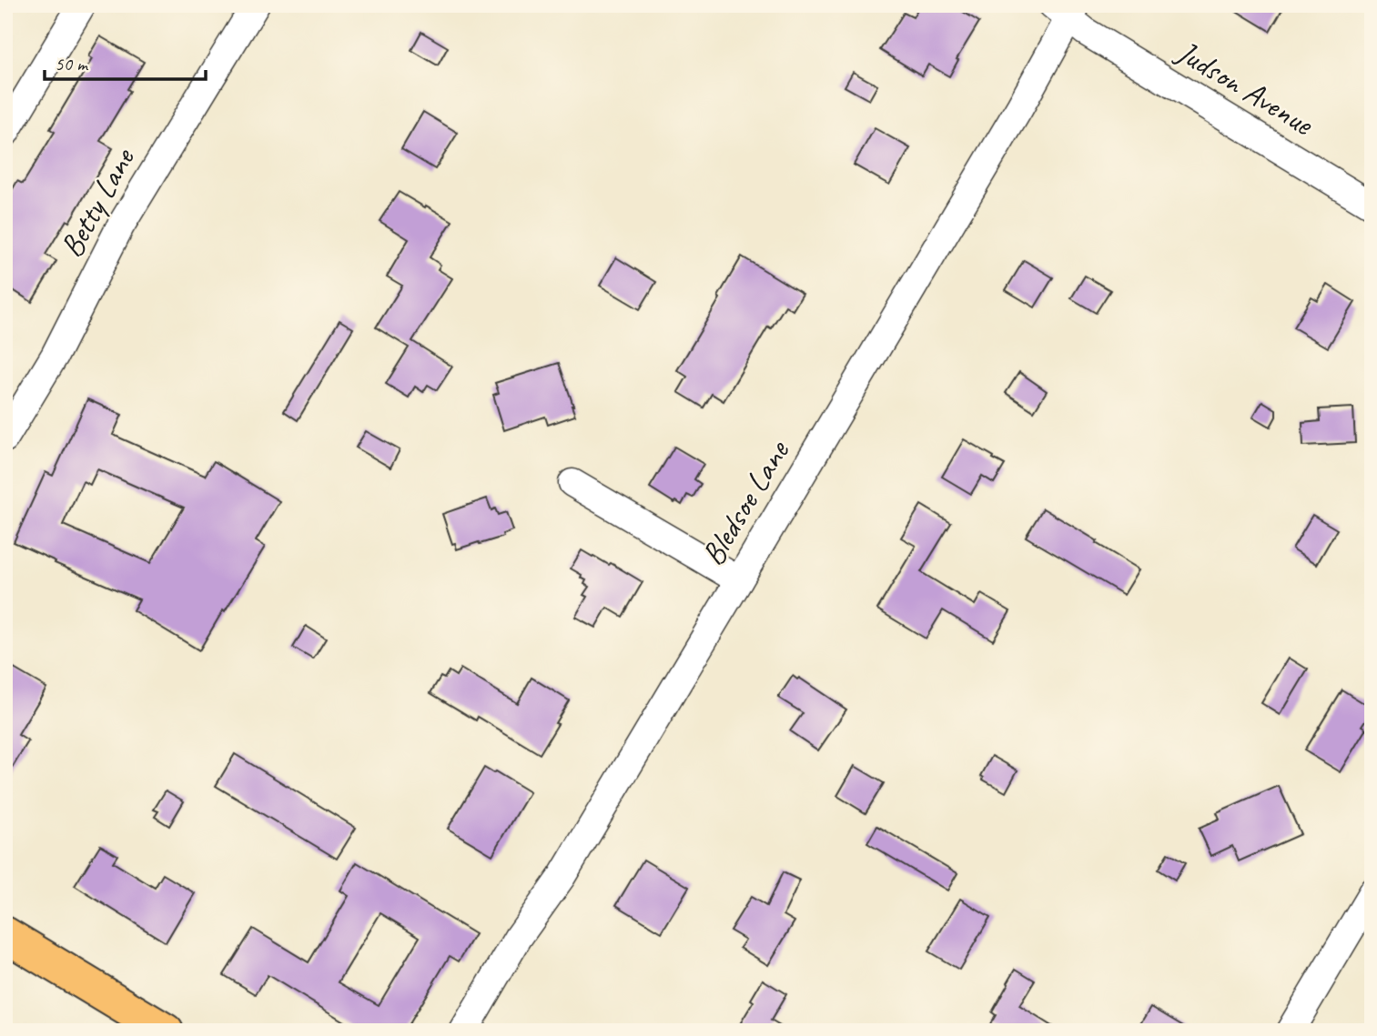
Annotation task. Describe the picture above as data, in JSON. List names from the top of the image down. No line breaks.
{"streets":{"street":["Judson Avenue","Betty Lane","Bledsoe Lane"]},"crossings":[["Judson Avenue","Bledsoe Lane"]],"scale_bar":"50 m"}
